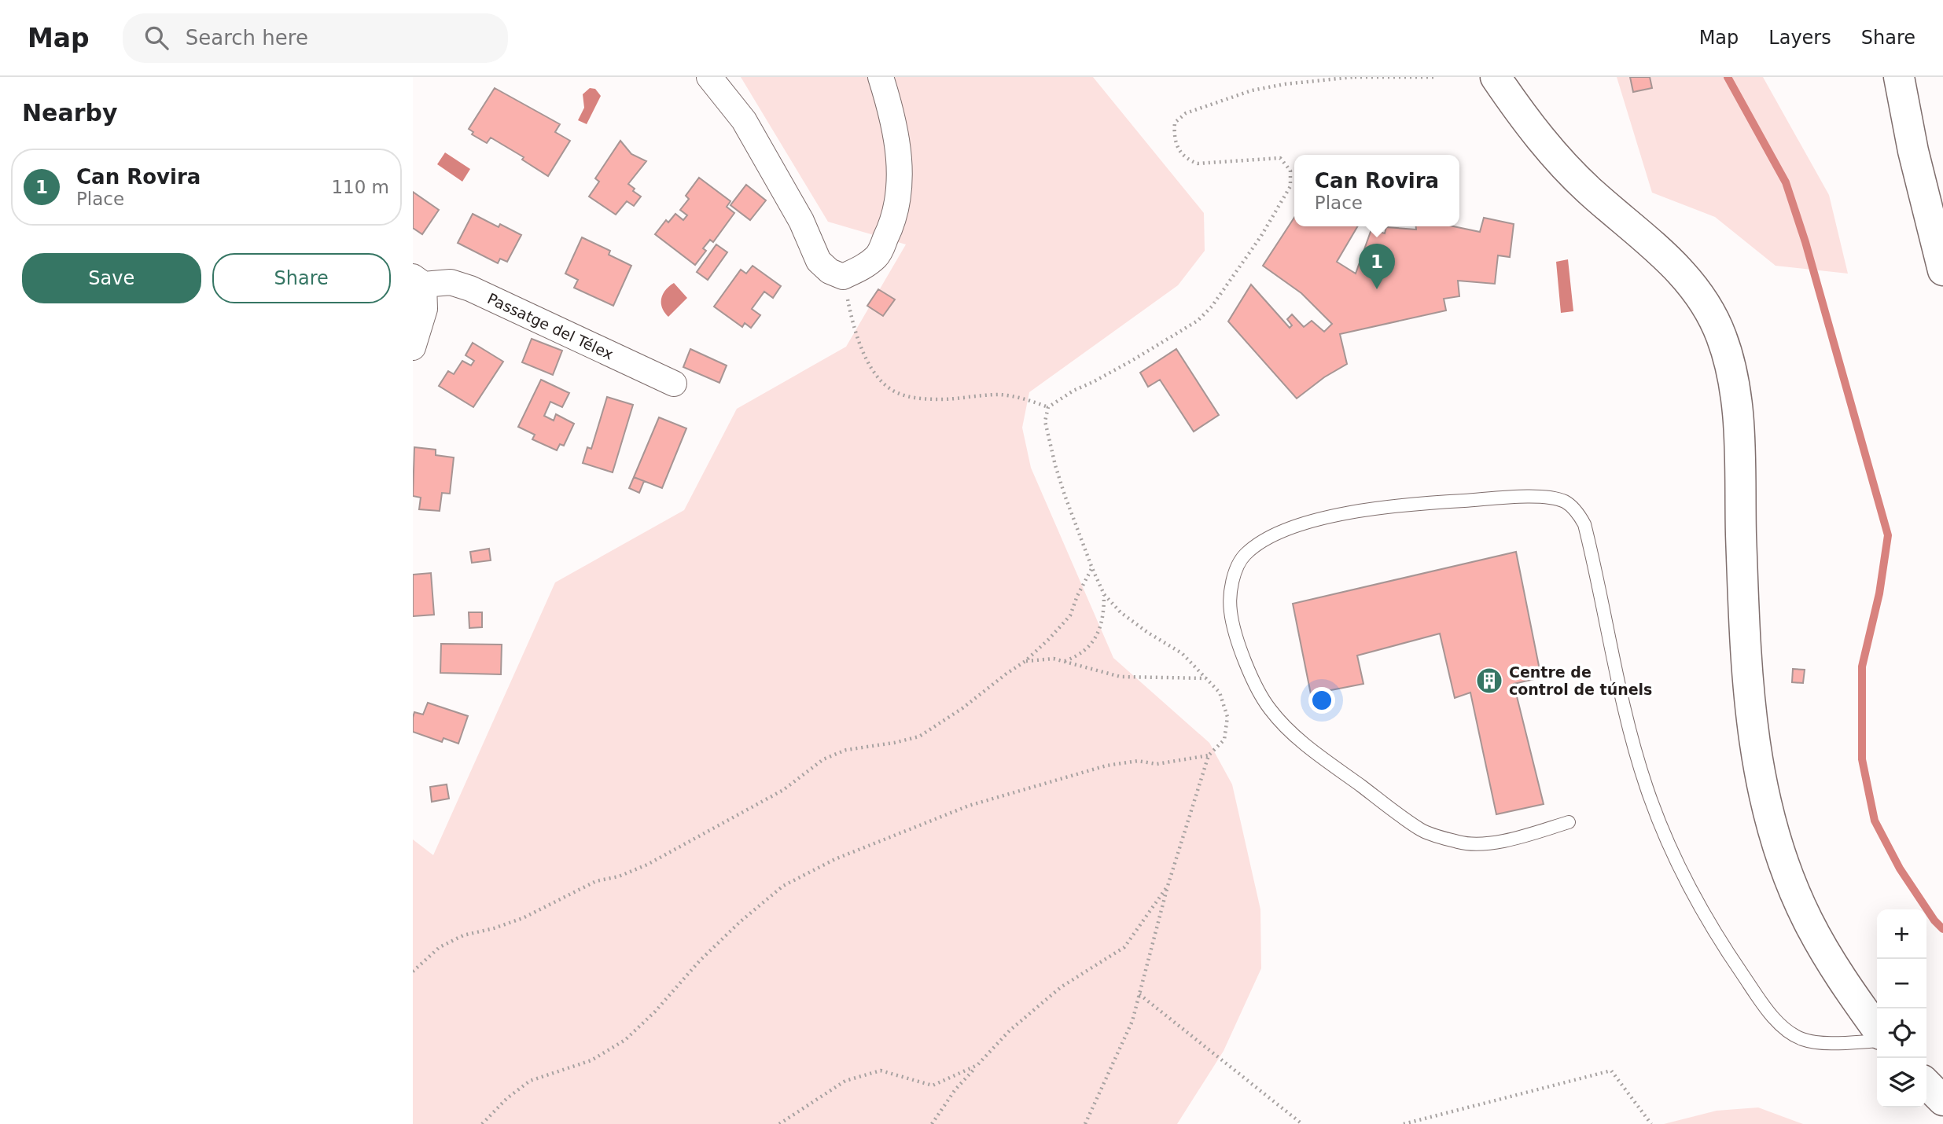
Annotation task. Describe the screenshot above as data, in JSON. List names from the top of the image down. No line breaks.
{"streets":{"street":["Passatge del Télex"]},"places":{"building":["Centre de control de túnels"]},"page":{"header":"Map","search":"Search here","nav":["Map","Layers","Share"],"heading":"Nearby","list":[{"mark":"1","name":"Can Rovira","note":"Place","value":"110 m"}],"popup":["Can Rovira","Place"],"buttons":["Save","Share"],"pins":"1","map_buttons":["+","−"]}}
